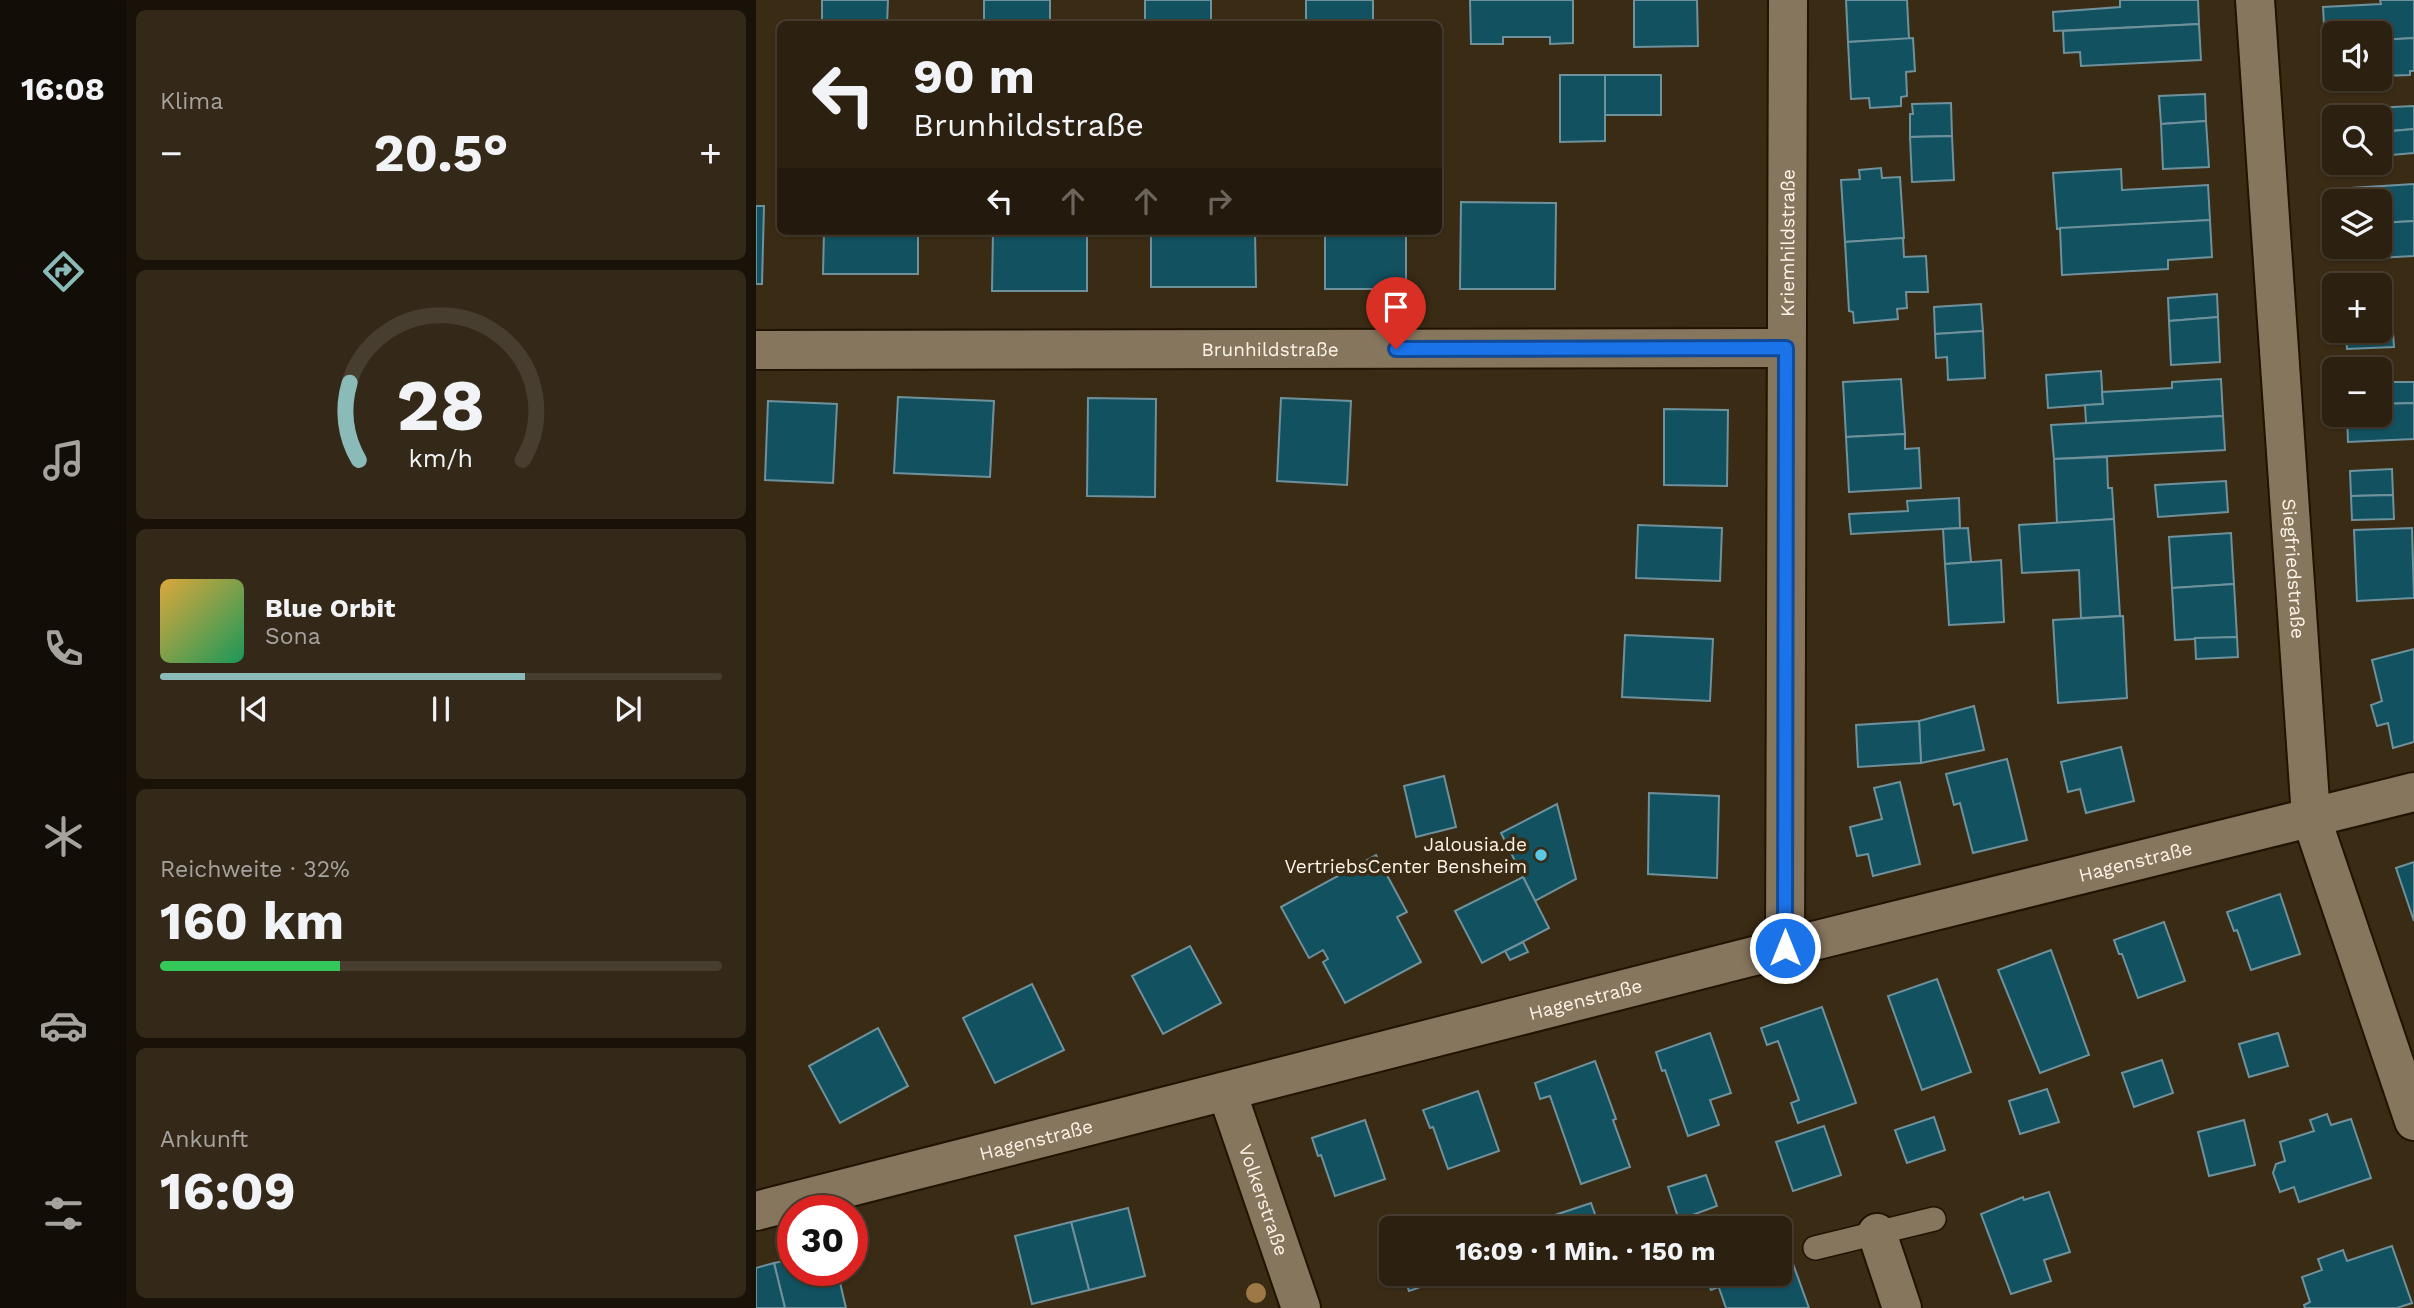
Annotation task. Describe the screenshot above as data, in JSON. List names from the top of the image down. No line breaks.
{"streets":{"street":["Kriemhildstraße","Brunhildstraße","Siegfriedstraße","Hagenstraße","Volkerstraße"]},"crossings":[["Kriemhildstraße","Brunhildstraße"],["Kriemhildstraße","Hagenstraße"],["Siegfriedstraße","Hagenstraße"],["Hagenstraße","Volkerstraße"]],"places":["Jalousia.de VertriebsCenter Bensheim"],"page":{"tabs":"16:08","tile":["Klima",["Reichweite · 32%","160 km"],["Ankunft","16:09"]],"map_buttons":["+","−"],"turn":["90 m","Brunhildstraße"],"heat":["−","20.5°","+"],"song":["Blue Orbit","Sona"],"limit":"30","trip":"16:09 · 1 Min. · 150 m","gauge":["28","km/h"]}}
